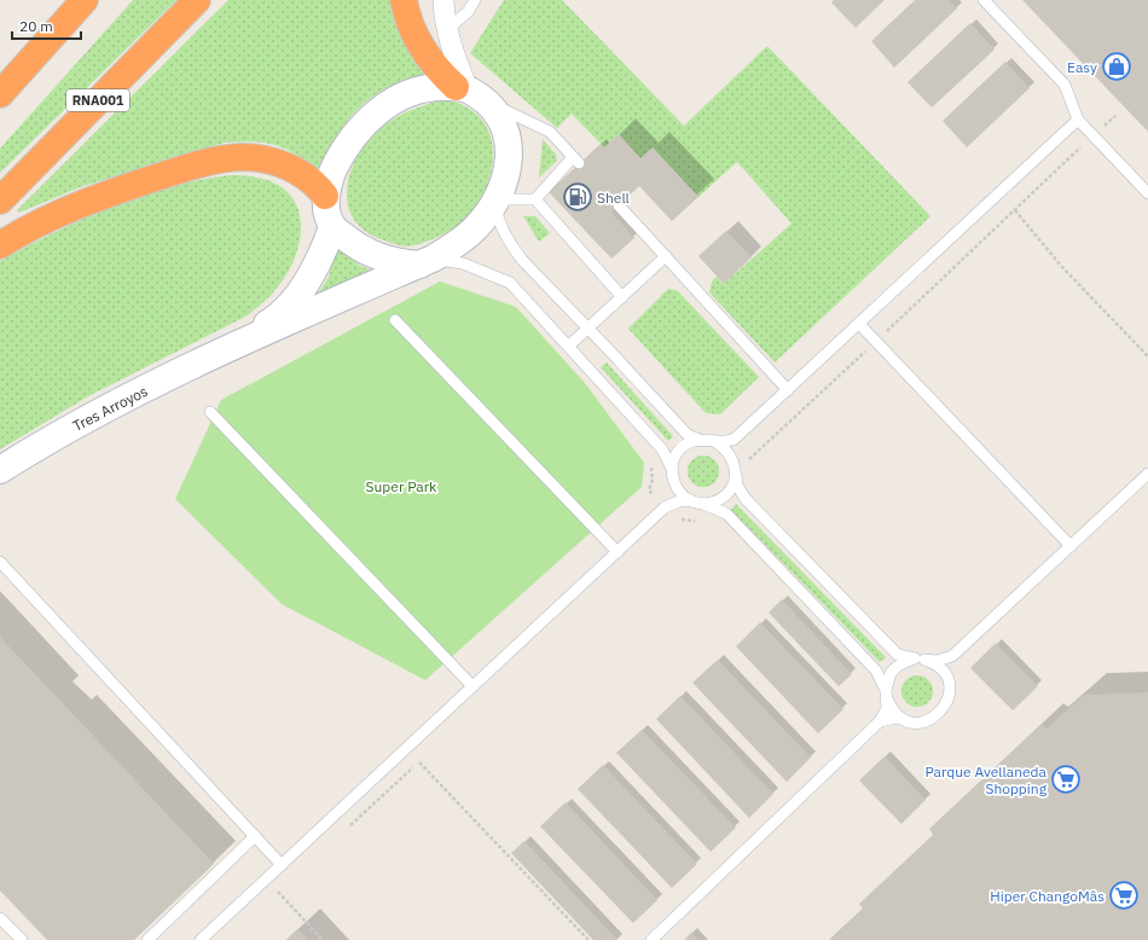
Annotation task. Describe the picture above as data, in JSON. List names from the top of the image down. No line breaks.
{"streets":{"highway":["RNA001"],"main road":["Tres Arroyos"]},"parks":["Super Park"],"places":{"shop":["Easy"],"fuel station":["Shell"],"supermarket":["Parque Avellaneda Shopping","Hiper ChangoMâs"]},"scale_bar":"20 m"}
